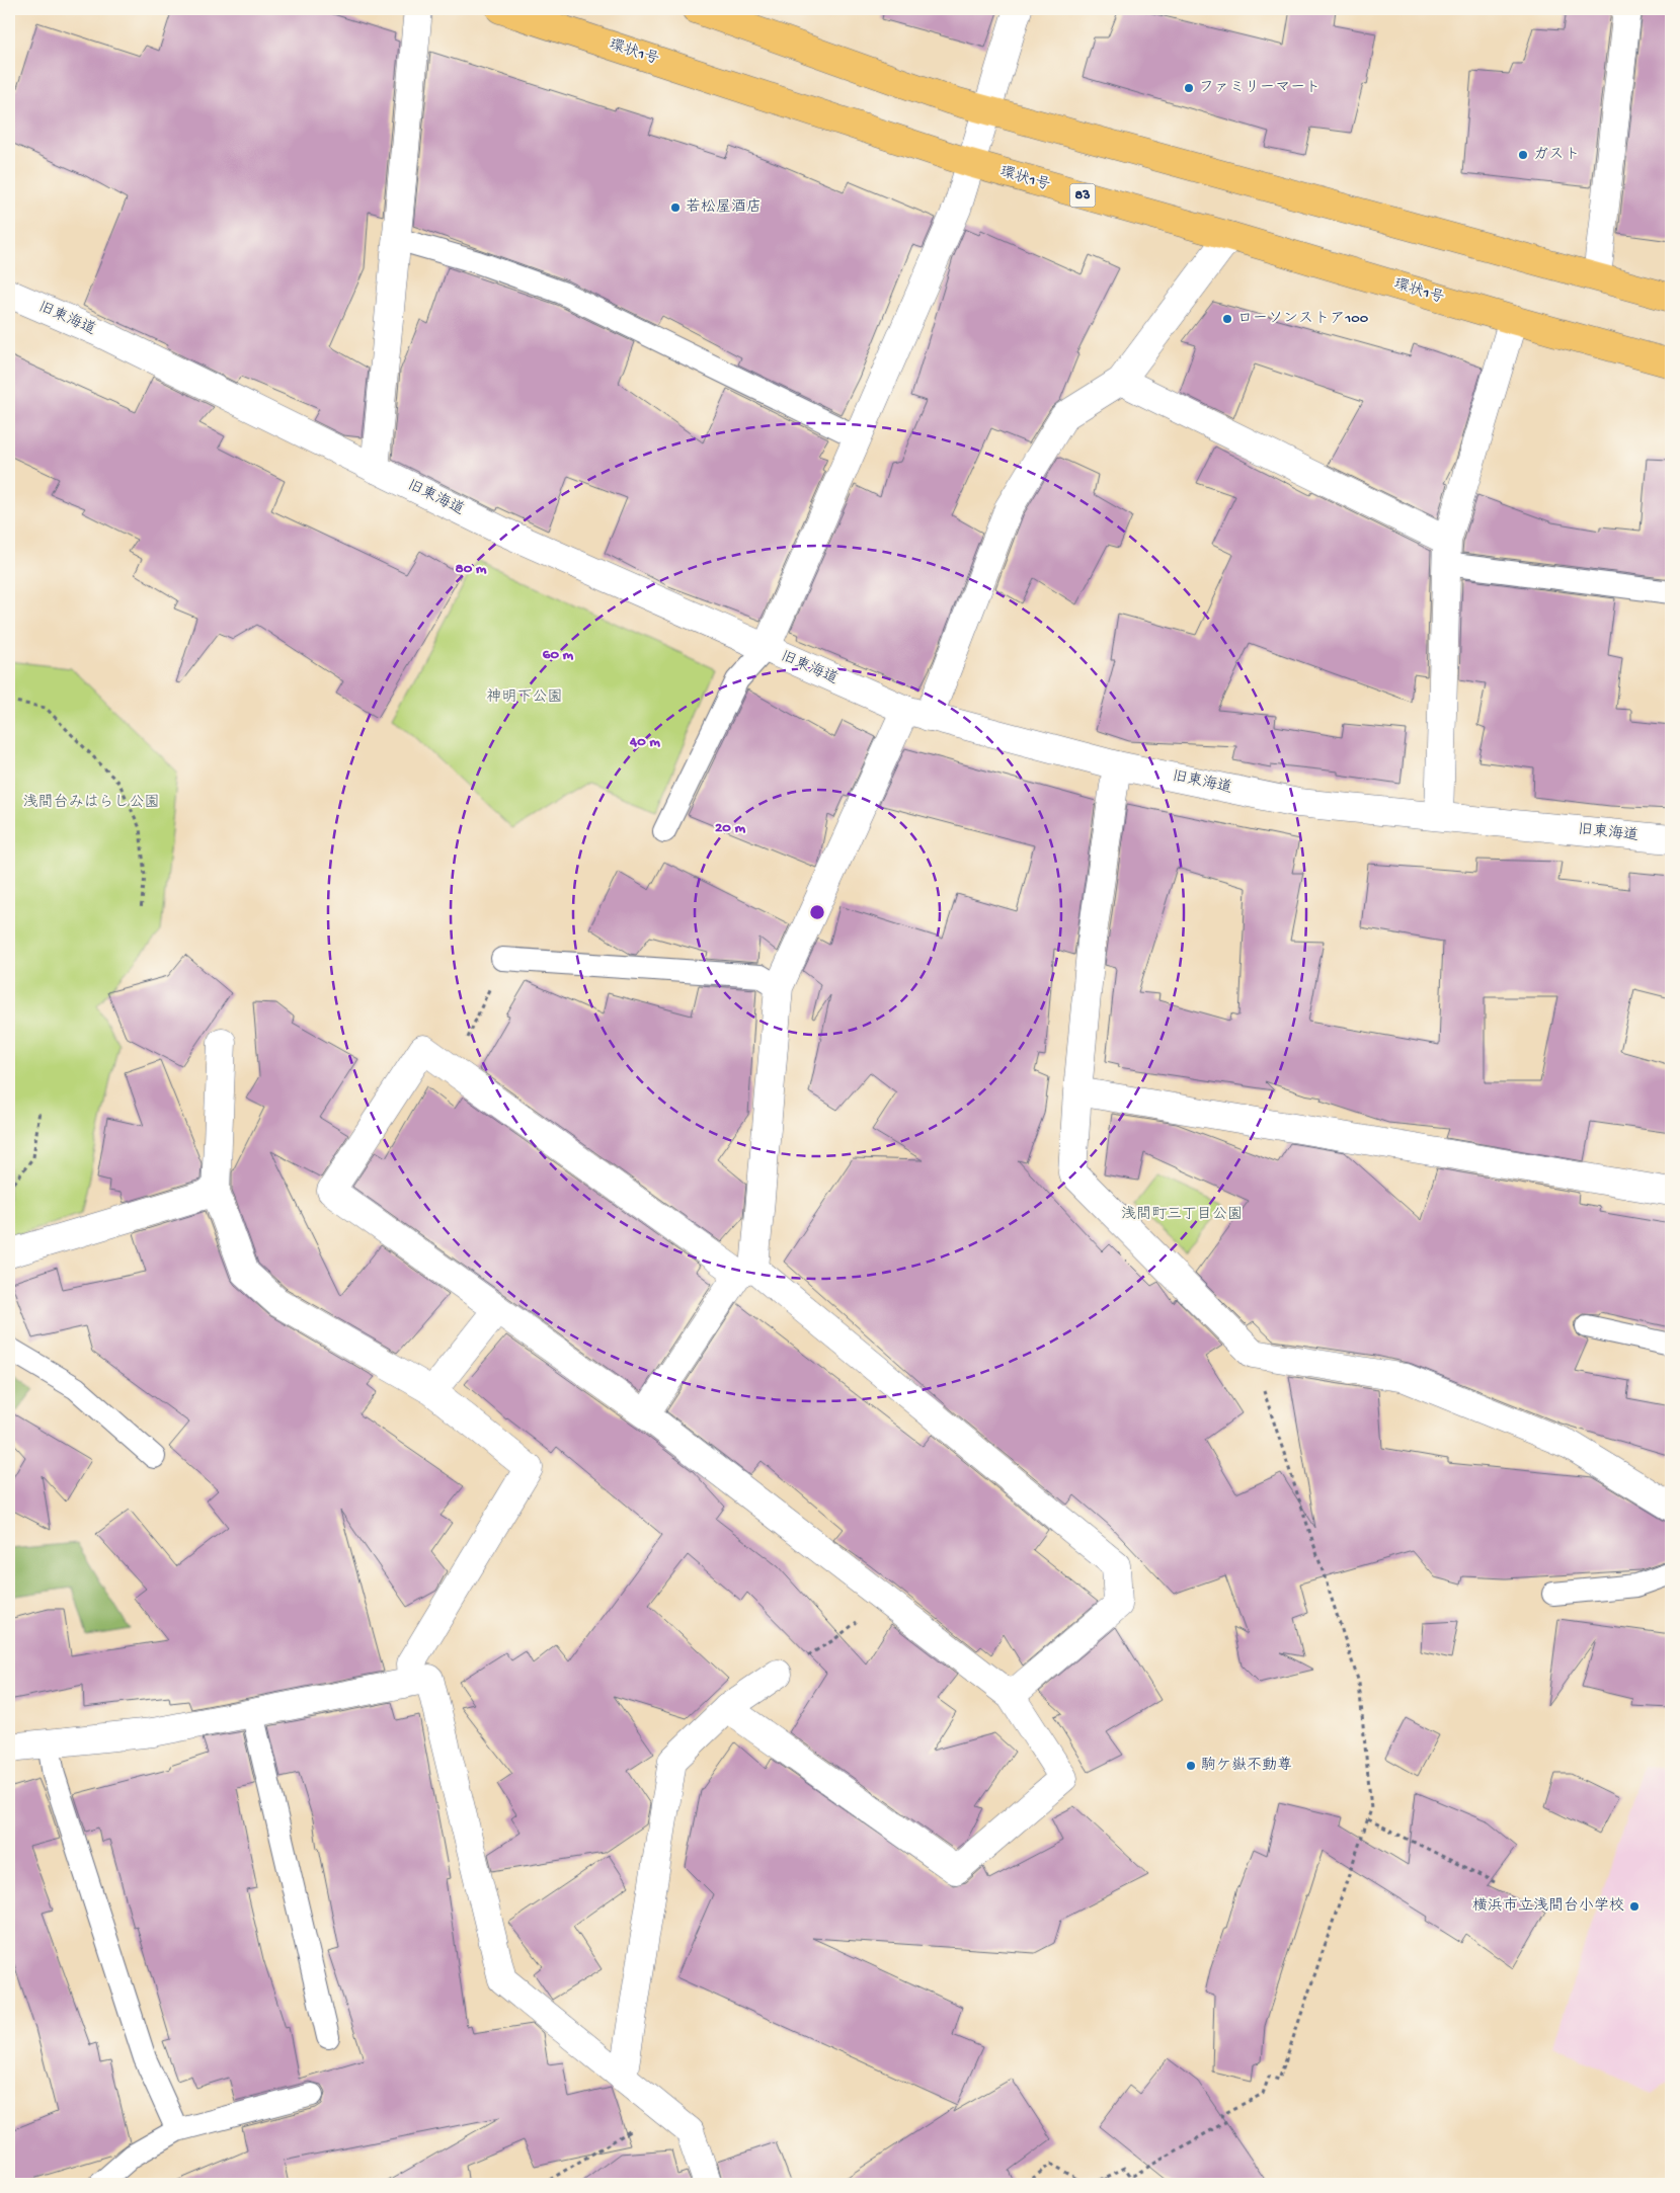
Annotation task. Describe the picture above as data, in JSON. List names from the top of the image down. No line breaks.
{"streets":{"main road":["環状1号","83"],"street":["旧東海道"]},"parks":["神明下公園","浅間台みはらし公園","浅間町三丁目公園"],"places":["ファミリーマート","ガスト","若松屋酒店","ローソンストア100","駒ケ嶽不動尊","横浜市立浅間台小学校"],"rings":["80 m","60 m","40 m","20 m"]}
